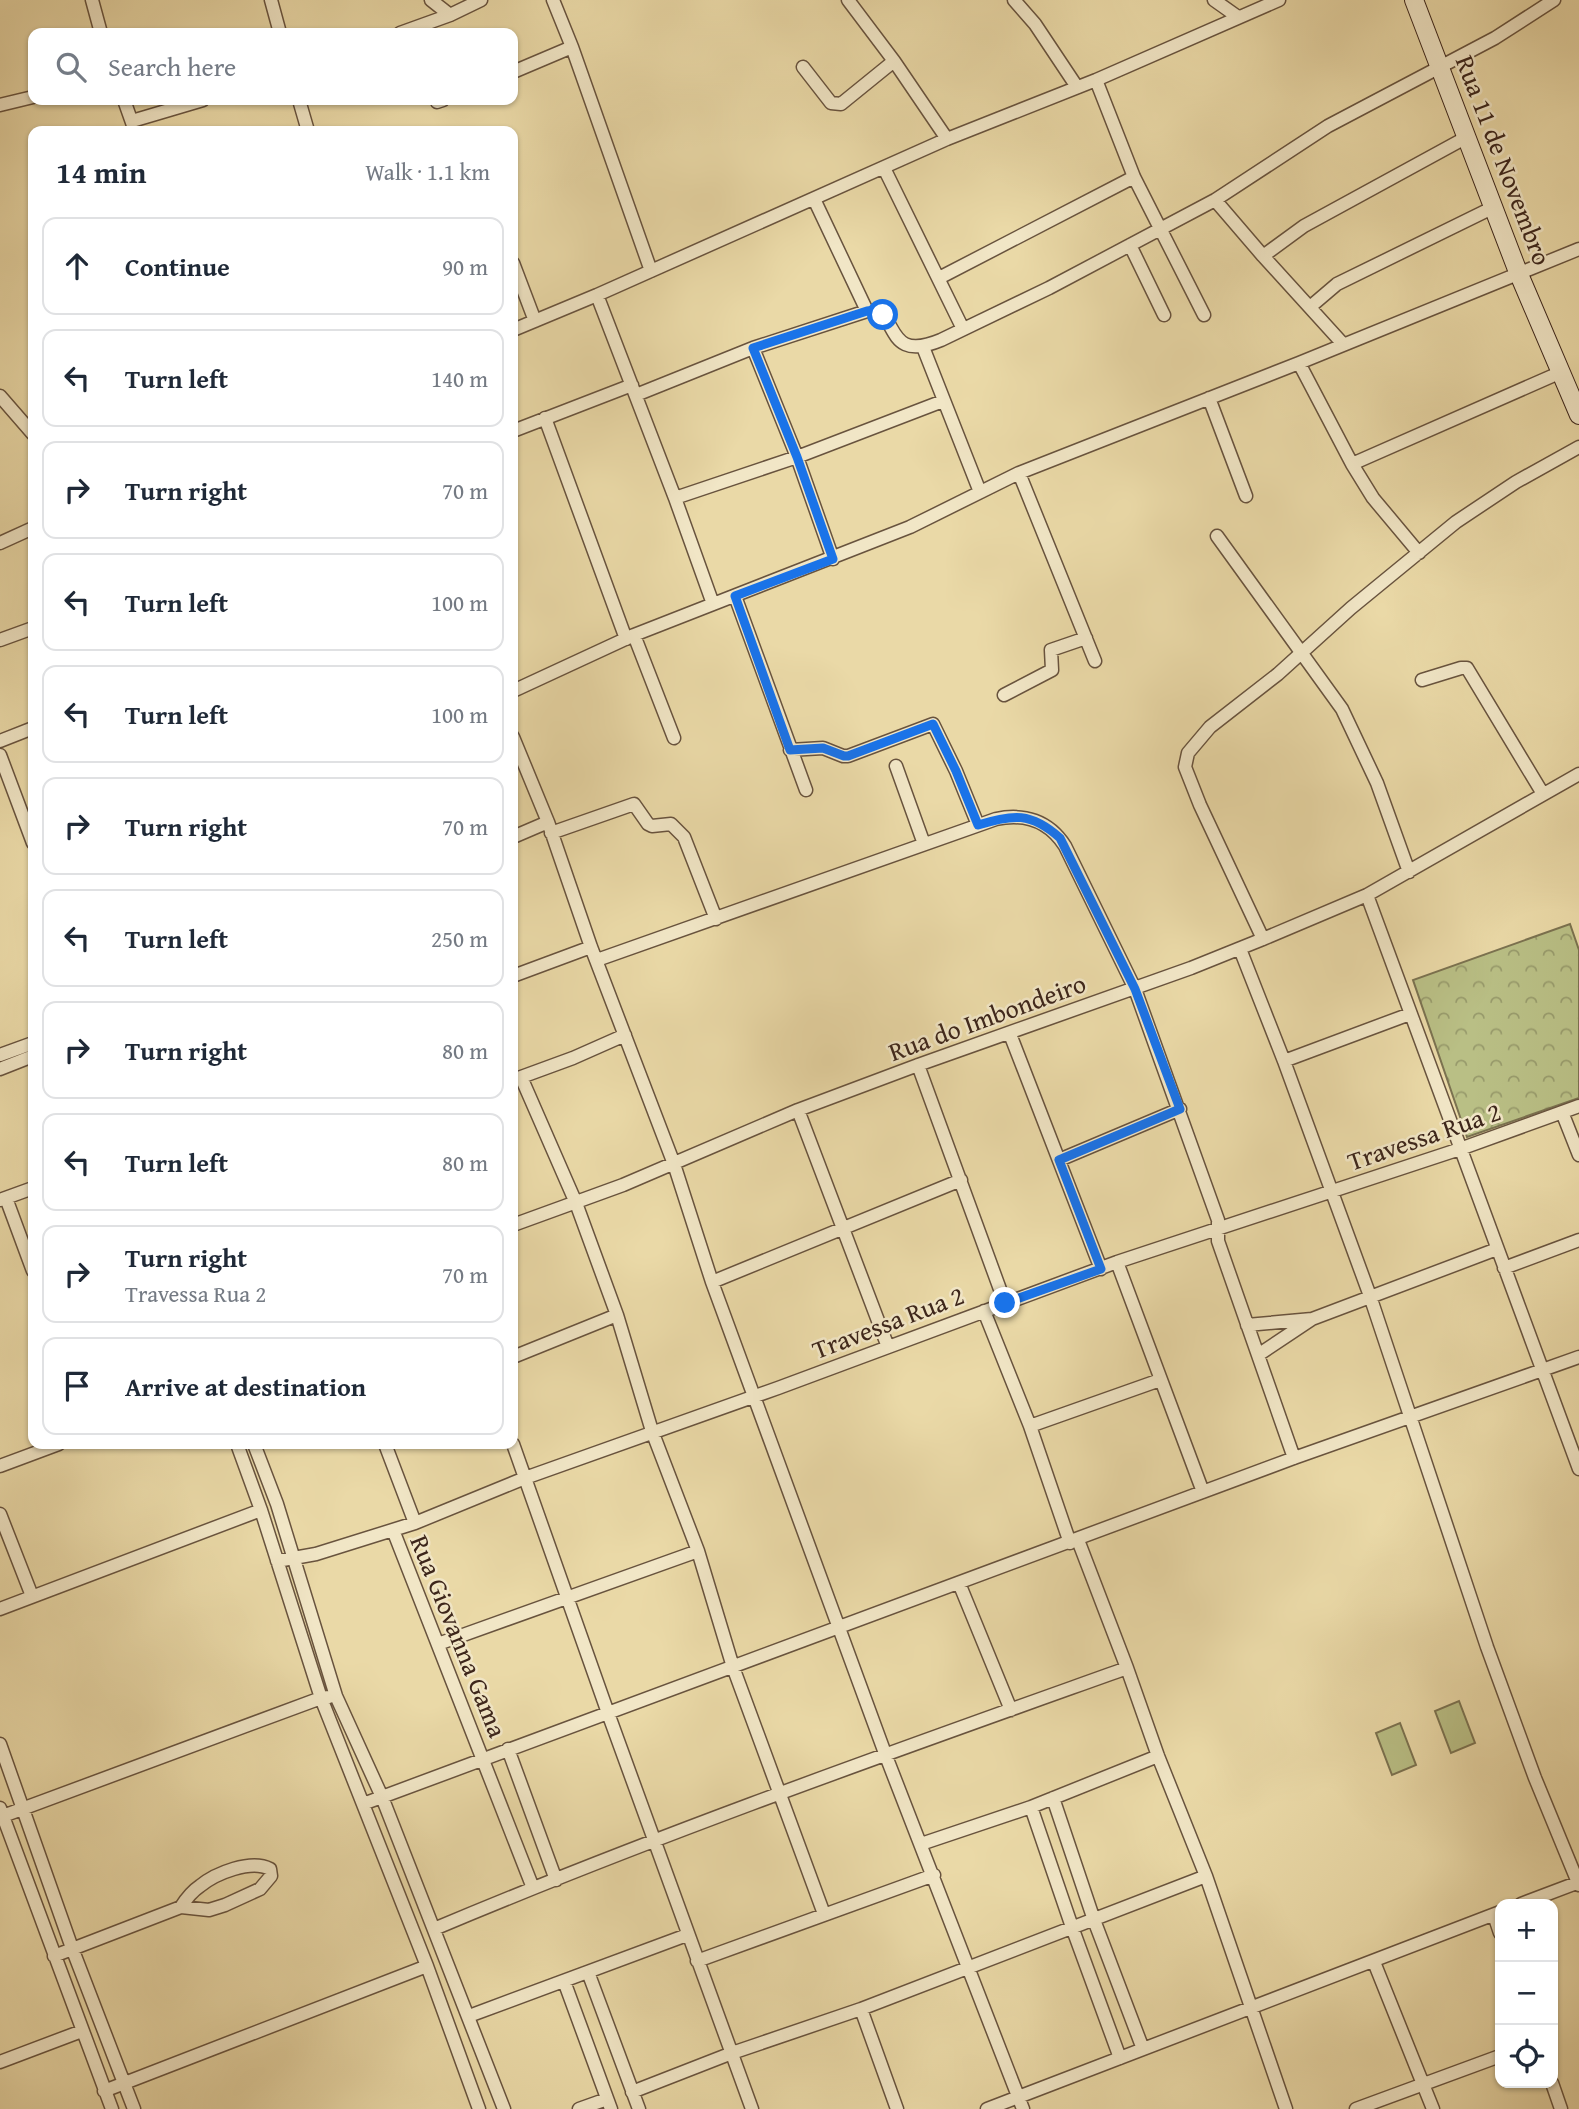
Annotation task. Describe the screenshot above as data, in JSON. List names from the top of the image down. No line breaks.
{"streets":{"main road":["Rua 11 de Novembro"],"street":["Rua do Imbondeiro","Travessa Rua 2","Rua Giovanna Gama"]},"crossings":[["Travessa Rua 2","Rua Giovanna Gama"]],"page":{"search":"Search here","heading":["14 min","Walk · 1.1 km"],"list":[["Continue","90 m"],["Turn left","140 m"],["Turn right","70 m"],["Turn left","100 m"],["Turn left","100 m"],["Turn right","70 m"],["Turn left","250 m"],["Turn right","80 m"],["Turn left","80 m"],["Turn right","Travessa Rua 2","70 m"],"Arrive at destination"],"map_buttons":["+","−"]}}
